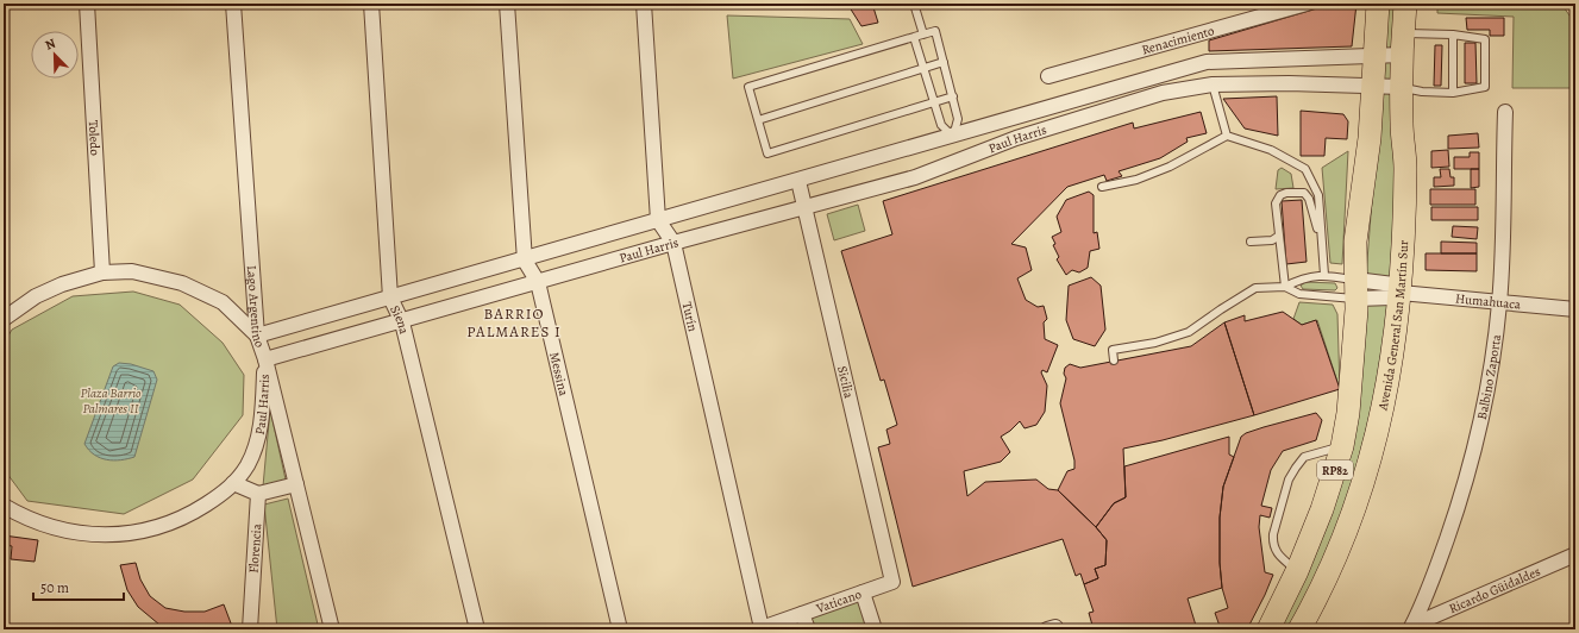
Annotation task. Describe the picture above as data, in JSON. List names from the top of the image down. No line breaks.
{"streets":{"main road":["Avenida General San Martín Sur","RP82"],"street":["Renacimiento","Toledo","Paul Harris","Humahuaca","Lago Argentino","Turín","Siena","Messina","Balbino Zaporta","Sicilia","Florencia","Ricardo Güidaldes","Vaticano"]},"crossings":[["Paul Harris","Lago Argentino"],["Paul Harris","Turín"],["Paul Harris","Siena"],["Paul Harris","Avenida General San Martín Sur"],["Paul Harris","Messina"],["Paul Harris","Sicilia"],["Humahuaca","Avenida General San Martín Sur"],["Humahuaca","Balbino Zaporta"],["Humahuaca","RP82"],["Turín","Vaticano"],["Balbino Zaporta","Ricardo Güidaldes"],["Sicilia","Vaticano"]],"districts":["BARRIO PALMARES I"],"parks":["Plaza Barrio Palmares II"],"scale_bar":"50 m","north":"top left"}
